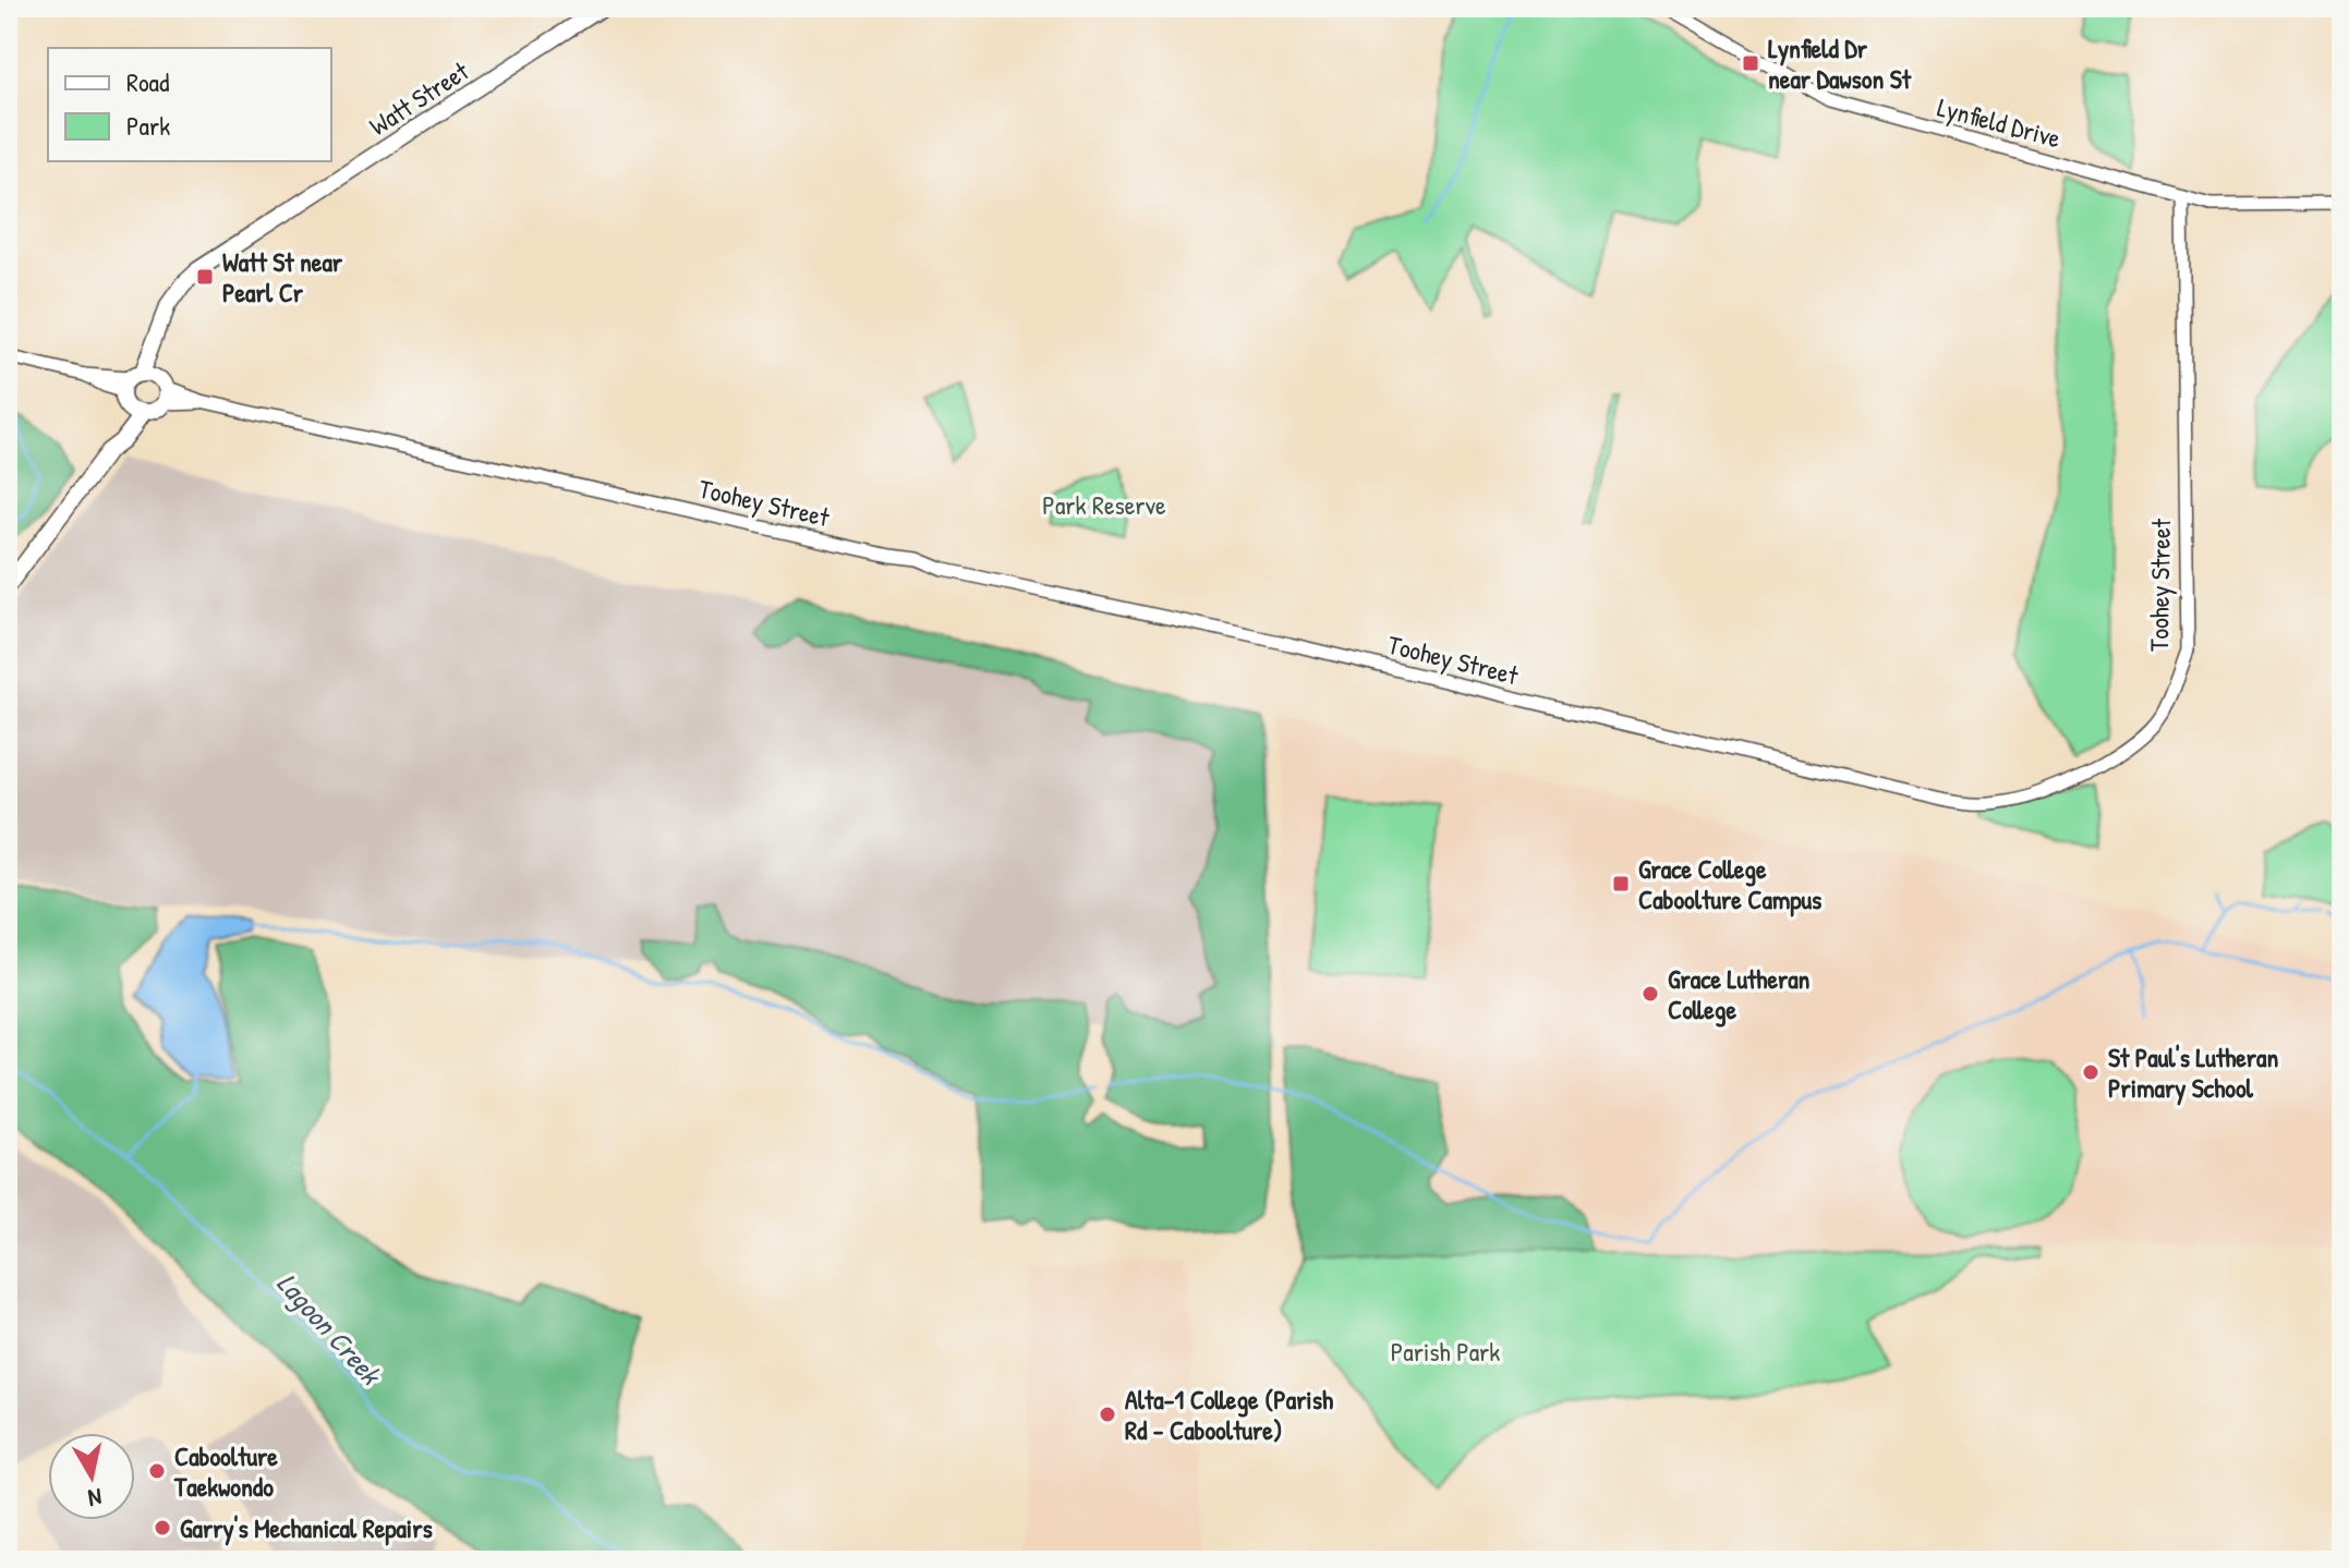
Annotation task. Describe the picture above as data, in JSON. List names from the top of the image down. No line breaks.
{"streets":{"main road":["Watt Street"],"street":["Lynfield Drive","Toohey Street"]},"crossings":[["Watt Street","Toohey Street"],["Lynfield Drive","Toohey Street"]],"water":["Lagoon Creek"],"parks":["Park Reserve","Parish Park"],"places":{"transit":["Lynfield Dr near Dawson St","Watt St near Pearl Cr","Grace College Caboolture Campus"],"other":["Grace Lutheran College","St Paul's Lutheran Primary School","Alta-1 College (Parish Rd - Caboolture)","Caboolture Taekwondo","Garry's Mechanical Repairs"]},"legend":["Road","Park"],"north":"bottom"}
